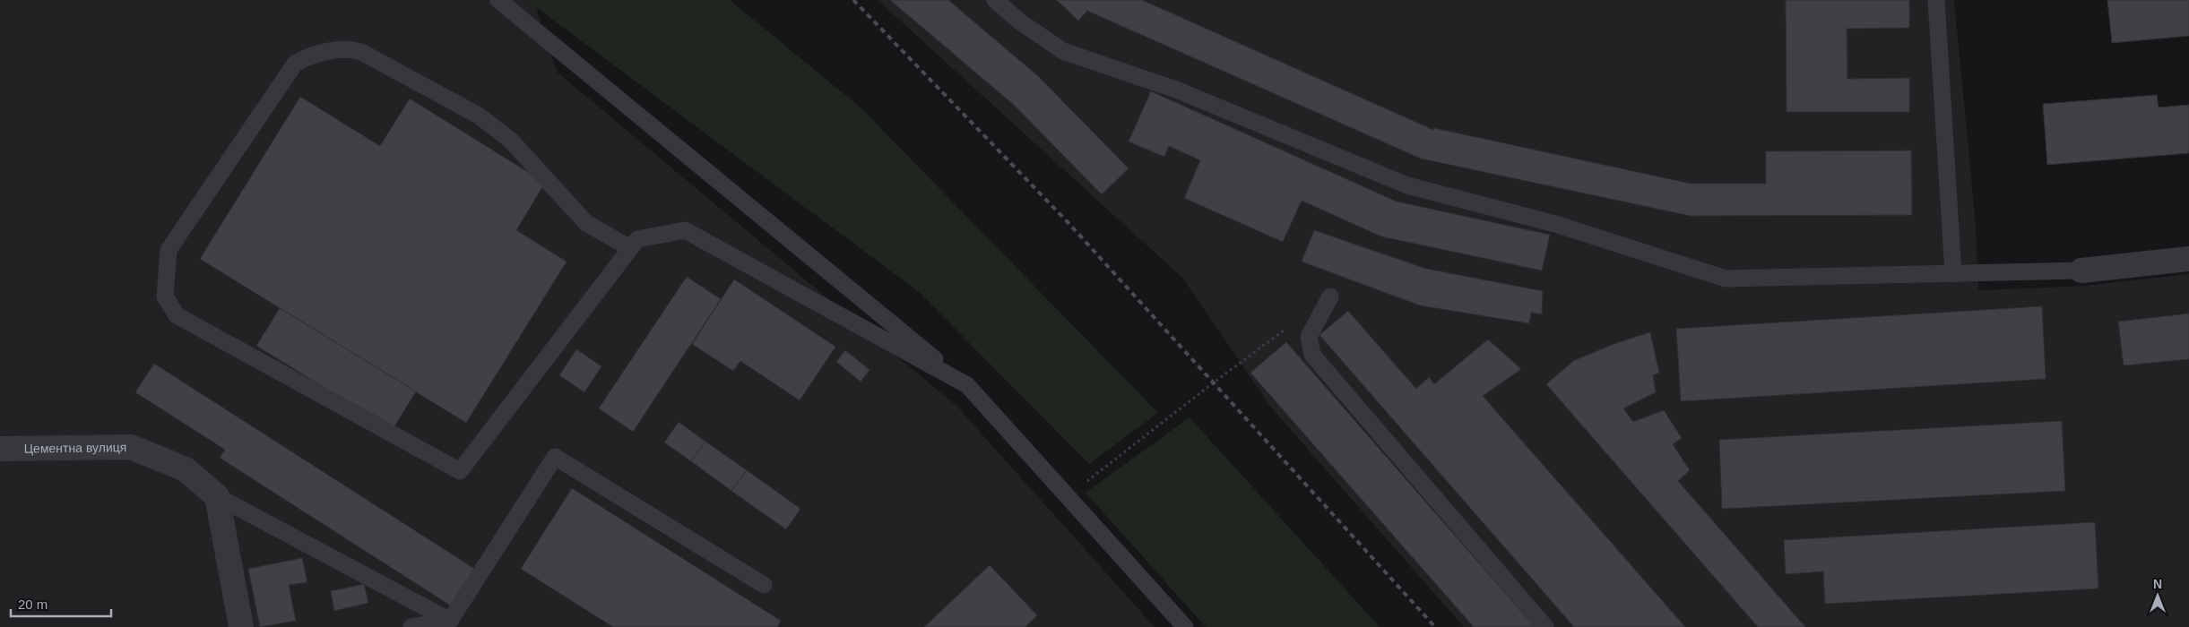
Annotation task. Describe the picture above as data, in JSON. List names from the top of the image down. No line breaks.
{"streets":{"street":["Цементна вулиця"]},"scale_bar":"20 m","north":"top"}
